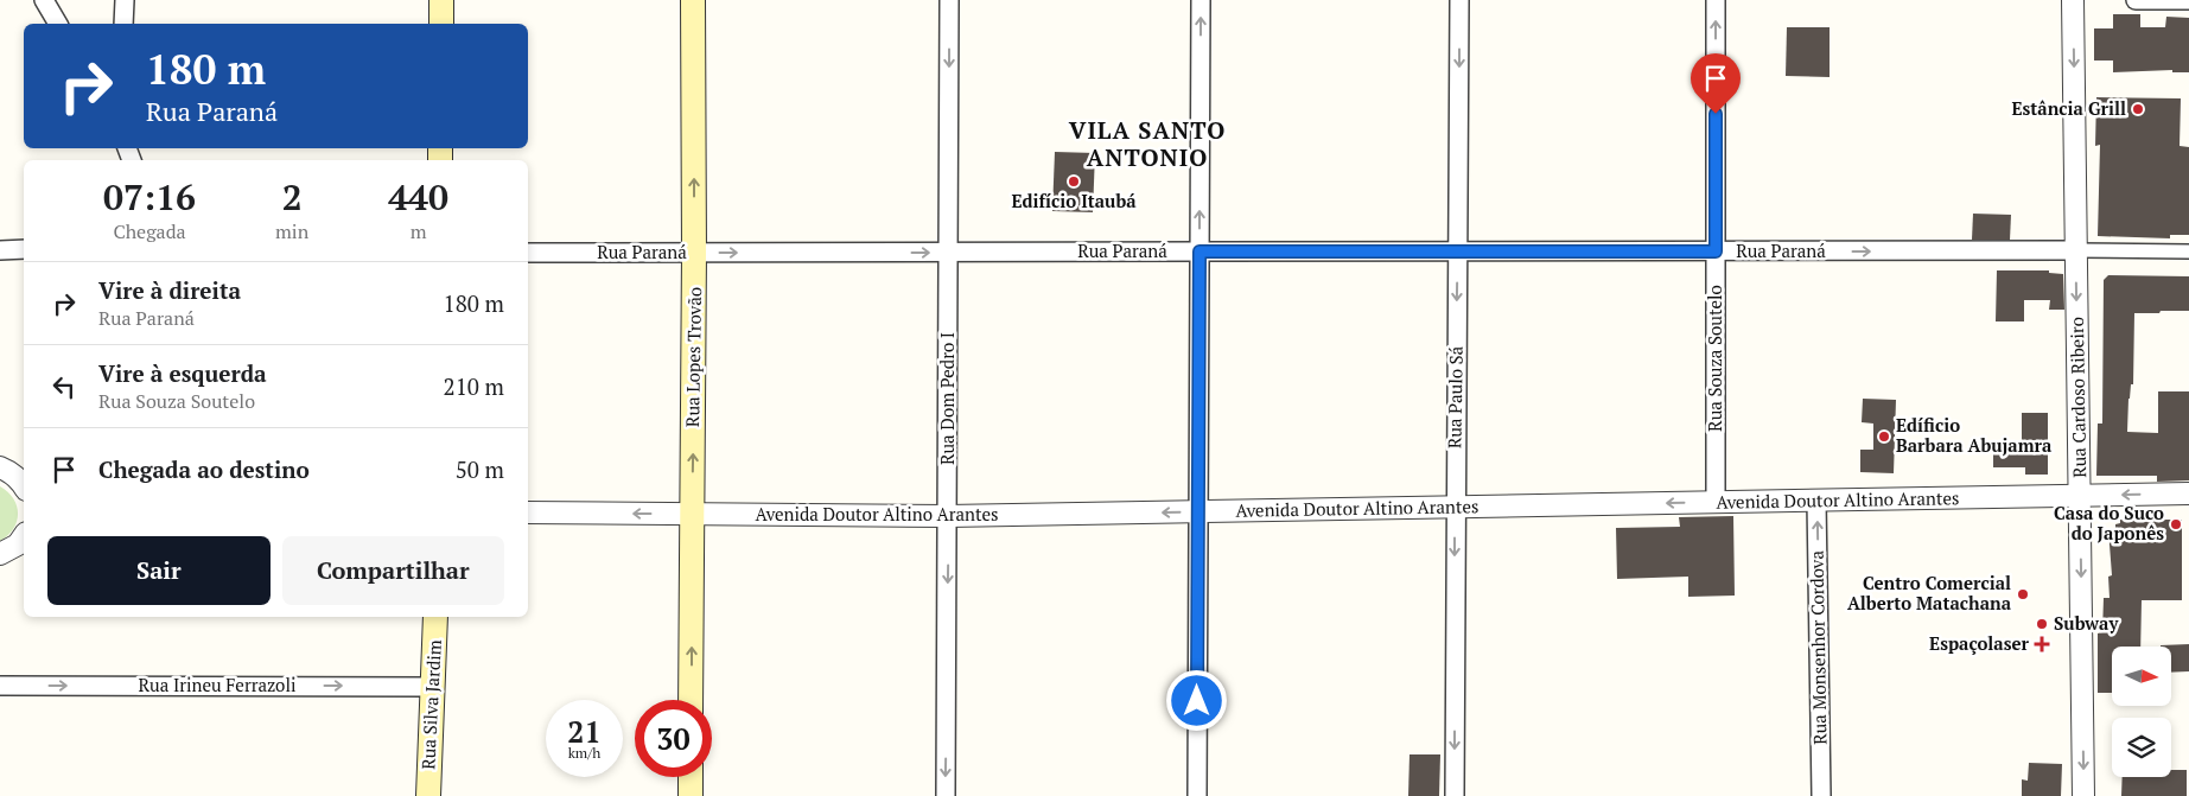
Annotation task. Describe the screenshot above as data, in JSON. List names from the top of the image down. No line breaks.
{"streets":{"main road":["Rua Lopes Trovão","Rua Silva Jardim"],"street":["Rua Paraná","Rua Souza Soutelo","Rua Paulo Sá","Rua Cardoso Ribeiro","Rua Dom Pedro I","Avenida Doutor Altino Arantes","Rua Monsenhor Cordova","Rua Irineu Ferrazoli"]},"crossings":[["Rua Paraná","Rua Lopes Trovão"],["Rua Paraná","Rua Souza Soutelo"],["Rua Paraná","Rua Paulo Sá"],["Rua Paraná","Rua Cardoso Ribeiro"],["Rua Paraná","Rua Dom Pedro I"],["Rua Lopes Trovão","Avenida Doutor Altino Arantes"],["Rua Souza Soutelo","Avenida Doutor Altino Arantes"],["Rua Paulo Sá","Avenida Doutor Altino Arantes"],["Rua Cardoso Ribeiro","Avenida Doutor Altino Arantes"],["Rua Dom Pedro I","Avenida Doutor Altino Arantes"],["Avenida Doutor Altino Arantes","Rua Monsenhor Cordova"],["Rua Irineu Ferrazoli","Rua Silva Jardim"]],"one_way":["Rua Paraná","Rua Lopes Trovão","Rua Souza Soutelo","Rua Paulo Sá","Rua Cardoso Ribeiro","Rua Dom Pedro I","Avenida Doutor Altino Arantes","Rua Monsenhor Cordova","Rua Irineu Ferrazoli"],"districts":["VILA SANTO ANTONIO"],"places":{"other":["Estância Grill","Edifício Itaubá","Edíficio Barbara Abujamra","Casa do Suco do Japonês","Centro Comercial Alberto Matachana","Subway"],"health":["Espaçolaser"]},"north":"right","page":{"turn":["180 m","Rua Paraná"],"eta":["07:16","Chegada","2","min","440","m"],"list":[{"name":"Vire à direita","note":"Rua Paraná","value":"180 m"},{"name":"Vire à esquerda","note":"Rua Souza Soutelo","value":"210 m"},{"name":"Chegada ao destino","value":"50 m"}],"buttons":["Sair","Compartilhar"],"speed":"21 km/h","limit":"30"}}
